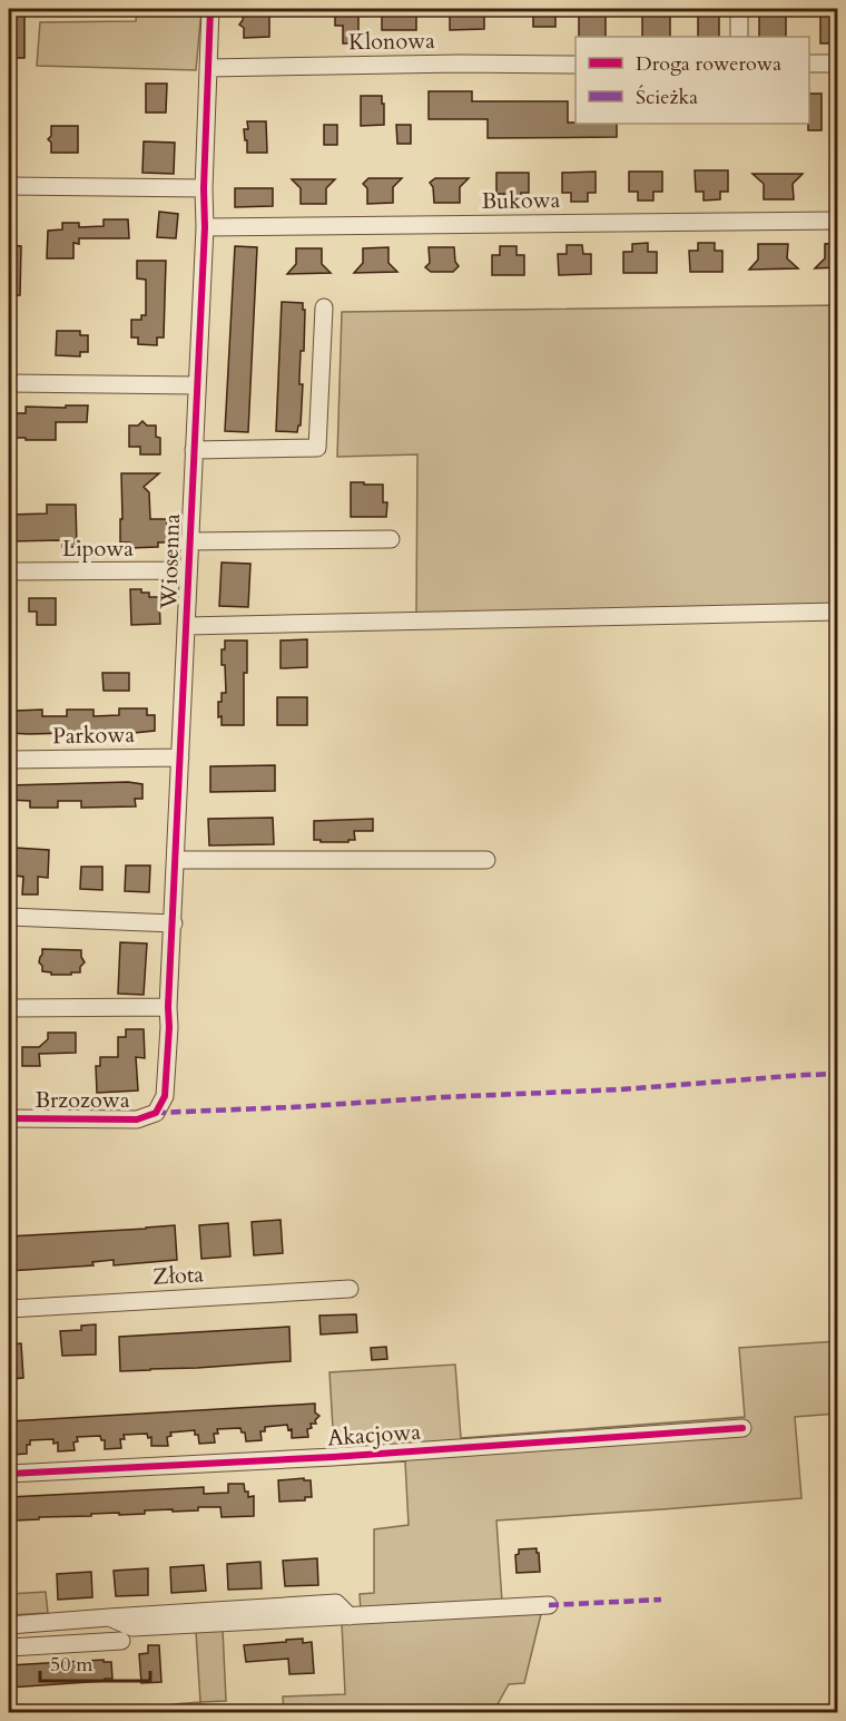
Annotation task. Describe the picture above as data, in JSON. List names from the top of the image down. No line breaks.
{"streets":{"street":["Klonowa","Bukowa","Lipowa","Wiosenna","Parkowa","Brzozowa","Złota","Akacjowa"]},"crossings":[["Klonowa","Wiosenna"],["Bukowa","Wiosenna"],["Lipowa","Wiosenna"],["Wiosenna","Parkowa"],["Wiosenna","Brzozowa"]],"legend":["Droga rowerowa","Ścieżka"],"scale_bar":"50 m"}
